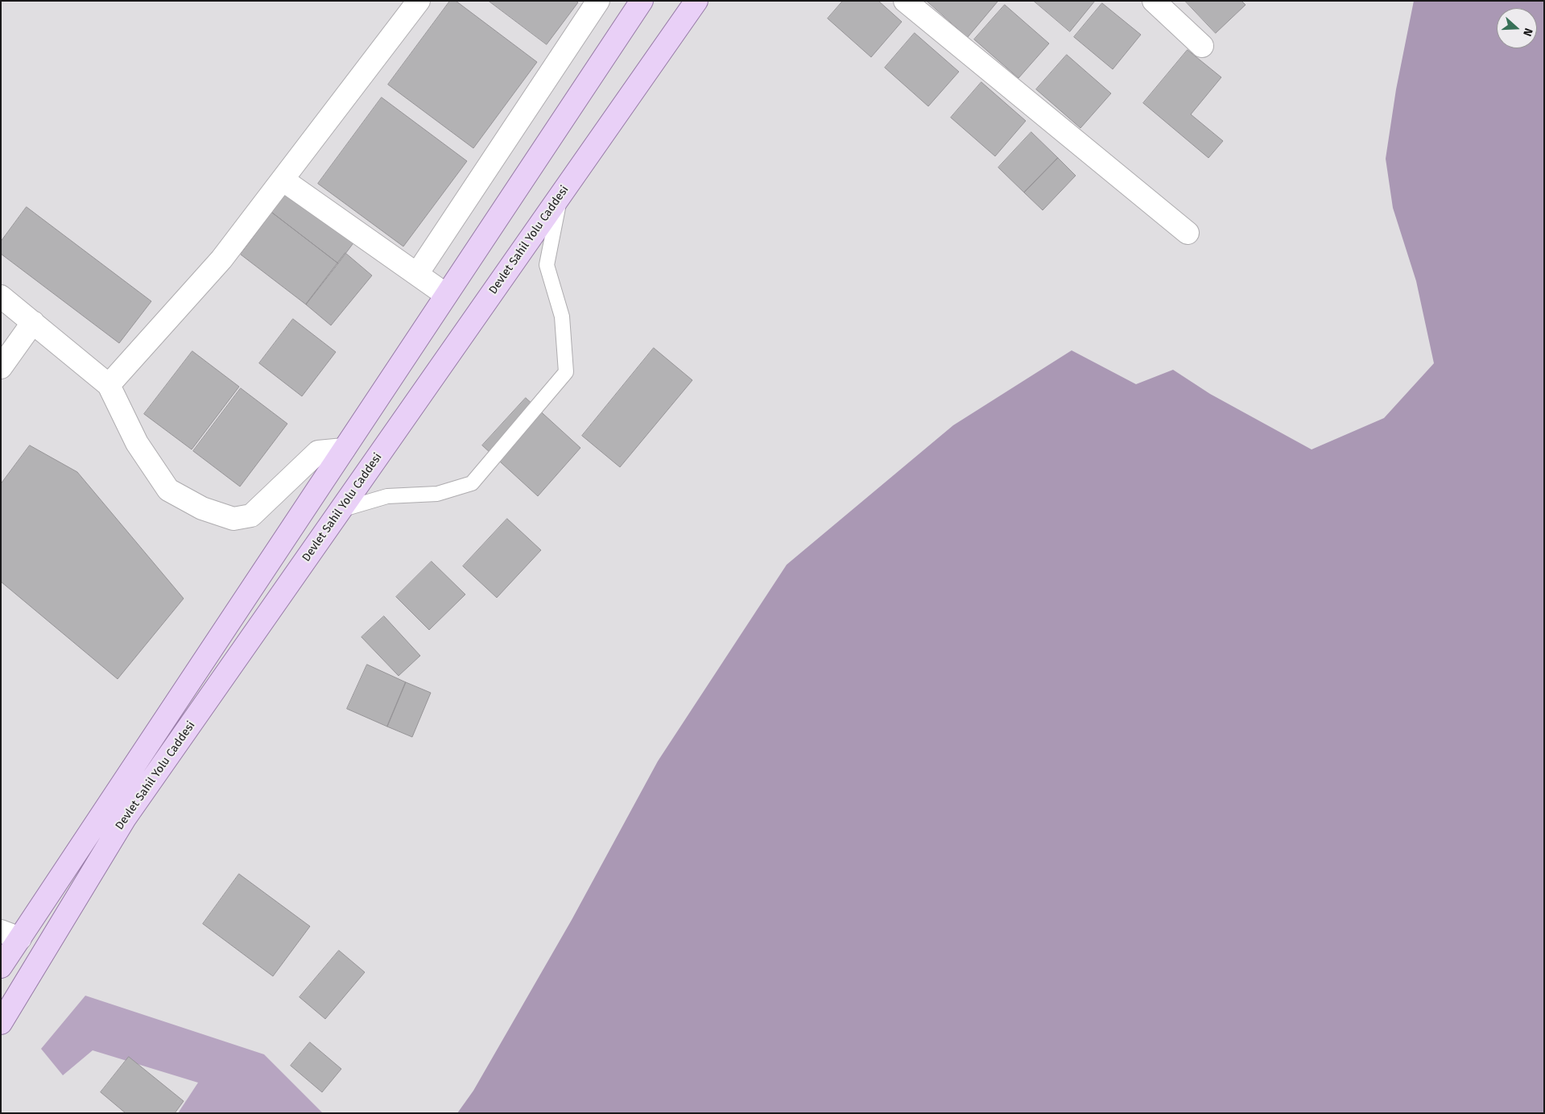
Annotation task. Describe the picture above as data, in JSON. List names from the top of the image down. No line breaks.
{"streets":{"main road":["Devlet Sahil Yolu Caddesi"]},"north":"right"}
